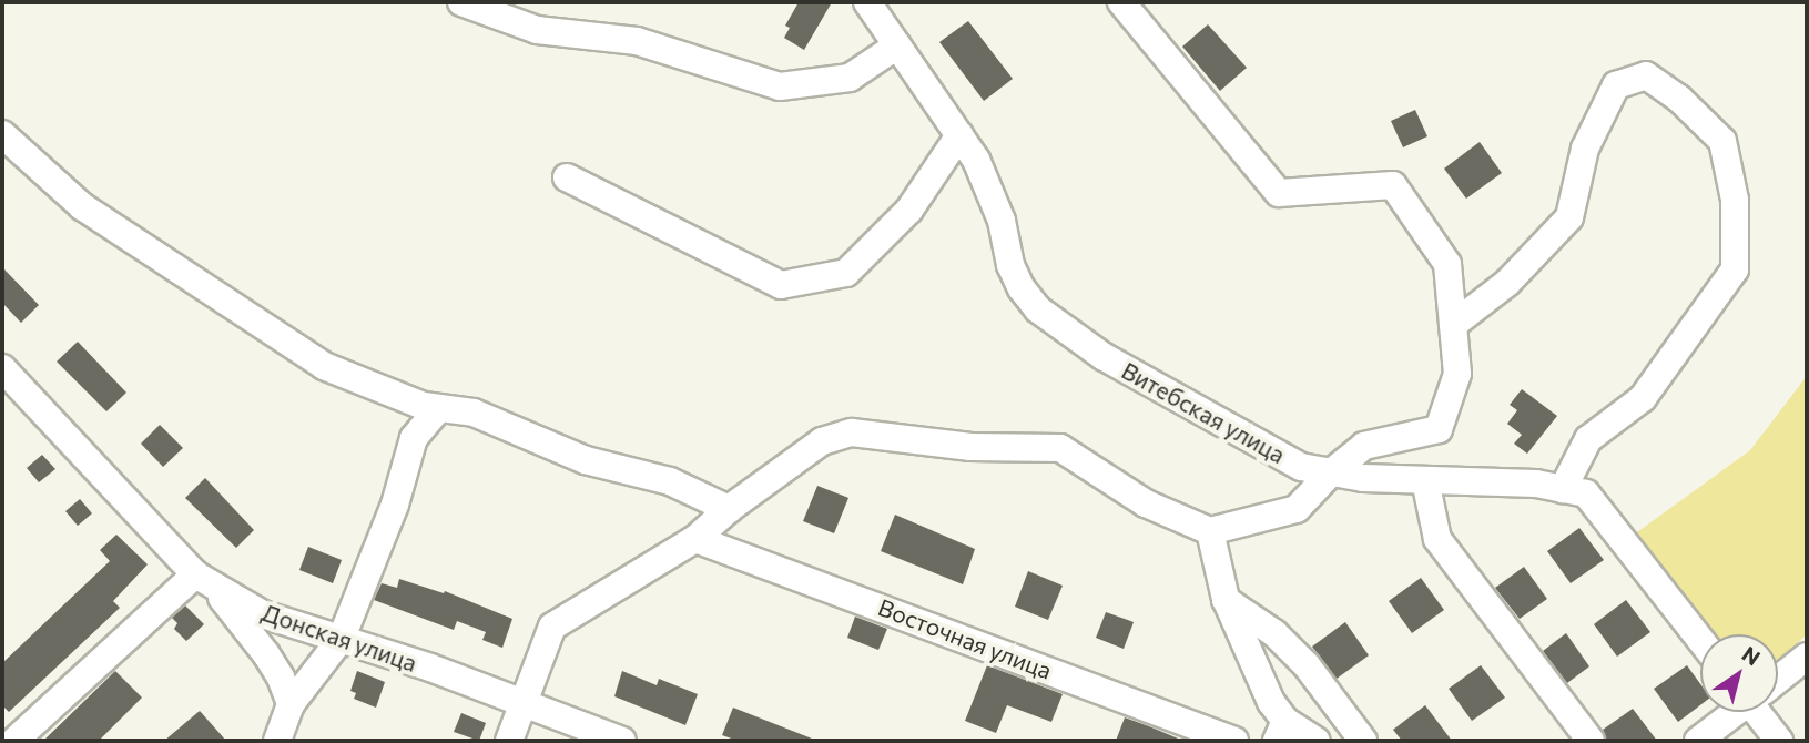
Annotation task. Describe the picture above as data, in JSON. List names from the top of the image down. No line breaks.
{"streets":{"street":["Витебская улица","Донская улица","Восточная улица"]},"north":"top right"}
